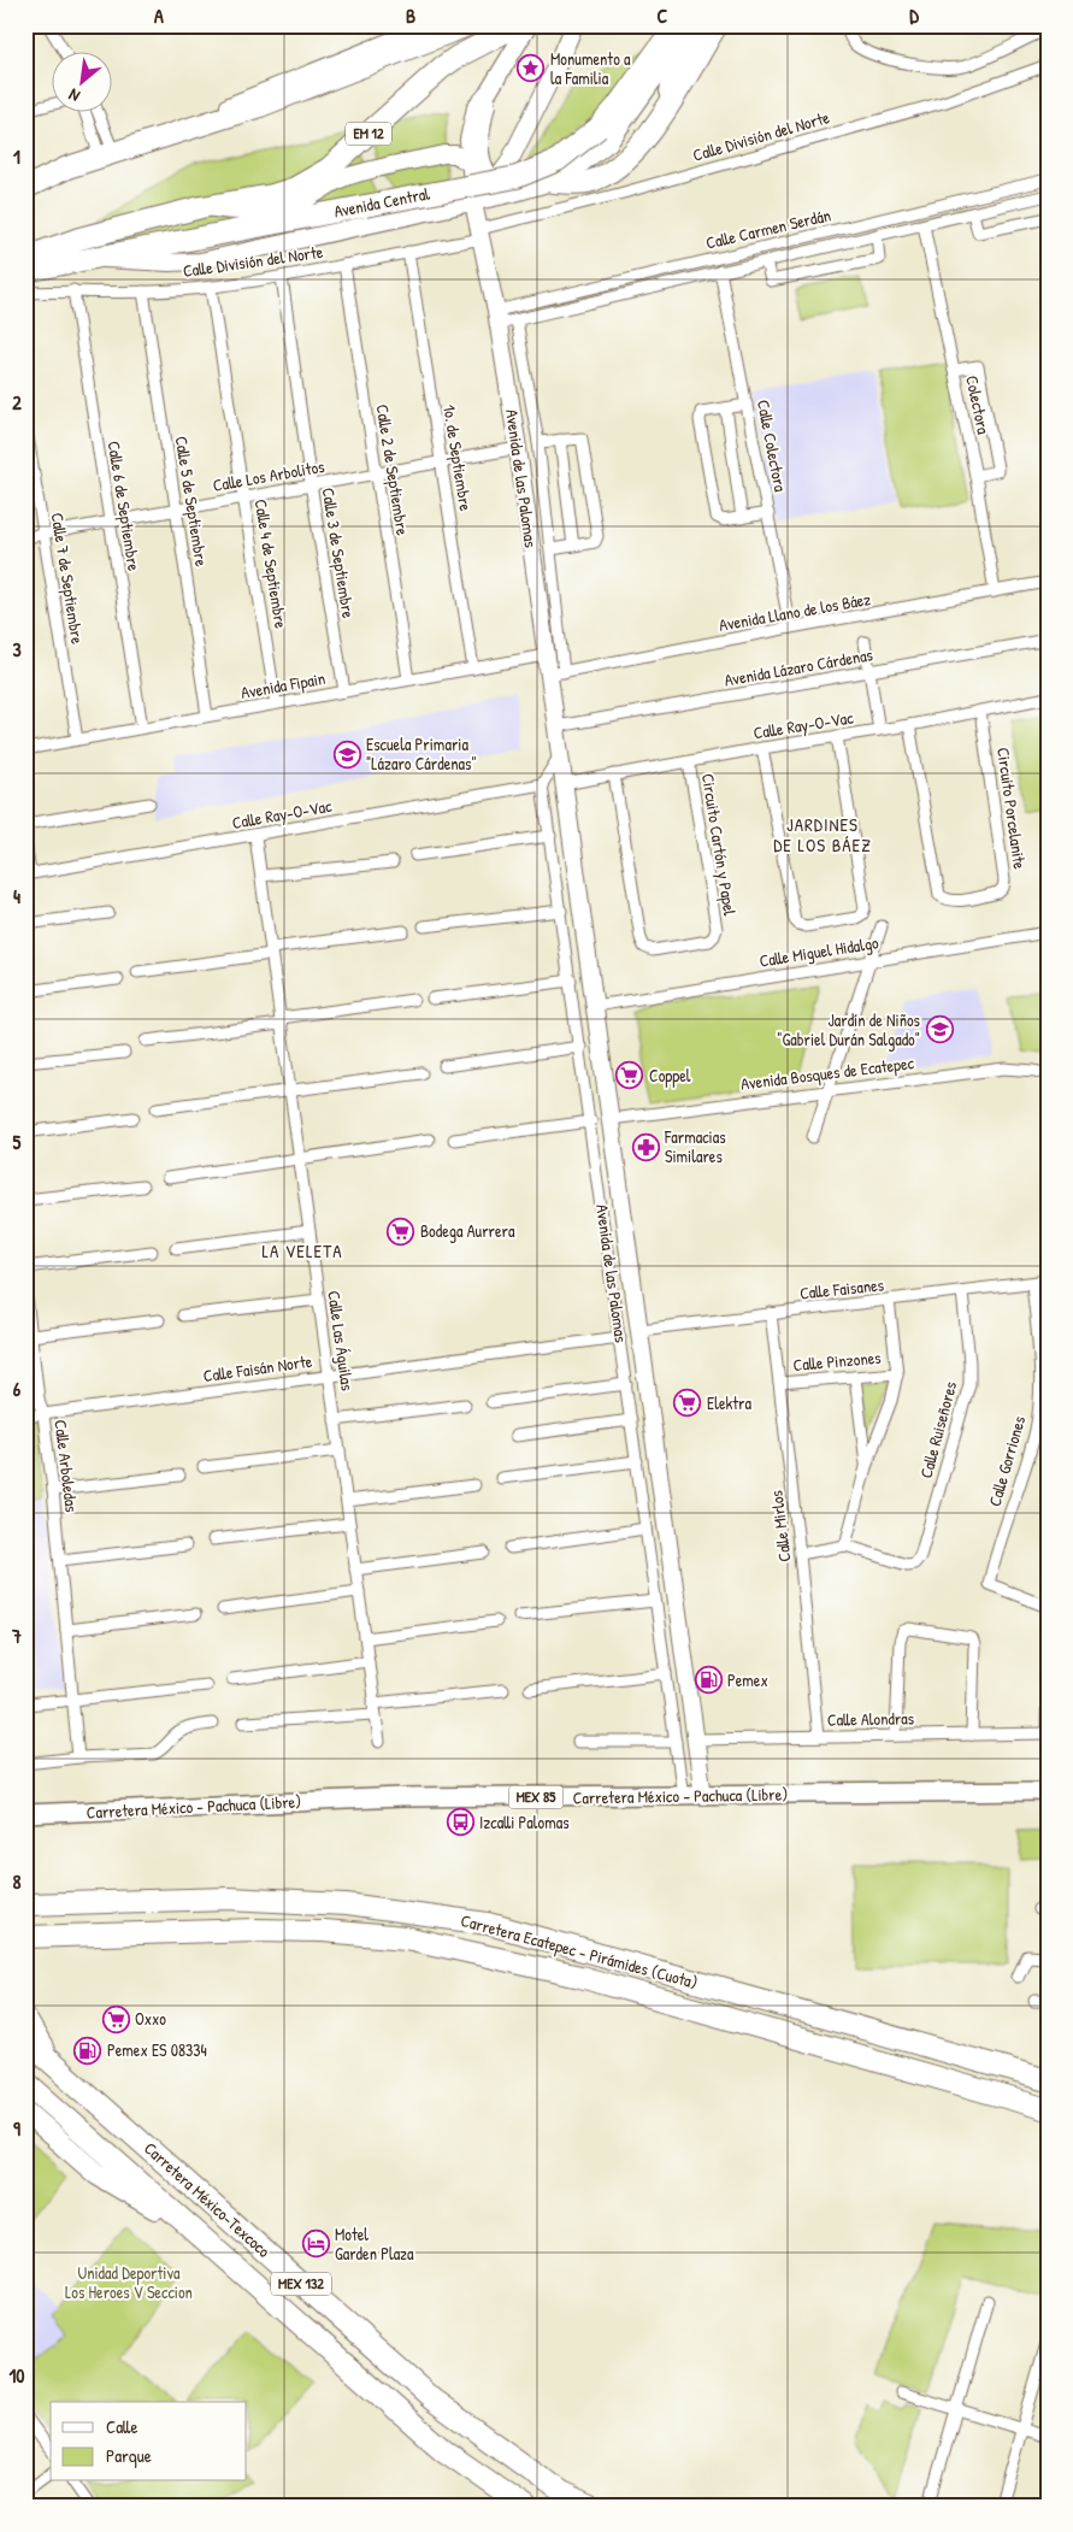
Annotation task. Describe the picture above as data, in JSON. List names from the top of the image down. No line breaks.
{"streets":{"highway":["EM 12","Avenida Central","Carretera Ecatepec - Pirámides (Cuota)","Carretera México-Texcoco","MEX 132"],"main road":["Avenida de las Palomas","Carretera México - Pachuca (Libre)","MEX 85"],"street":["Calle División del Norte","Calle Carmen Serdán","Colectora","Calle Colectora","1o. de Septiembre","Calle 2 de Septiembre","Calle Los Arbolitos","Calle 5 de Septiembre","Calle 6 de Septiembre","Calle 3 de Septiembre","Calle 4 de Septiembre","Calle 7 de Septiembre","Avenida Llano de los Báez","Avenida Lázaro Cárdenas","Avenida Fipain","Calle Ray-O-Vac","Circuito Porcelanite","Circuito Cartón y Papel","Calle Miguel Hidalgo","Avenida Bosques de Ecatepec","Calle Faisanes","Calle Las Águilas","Calle Pinzones","Calle Faisán Norte","Calle Ruiseñores","Calle Gorriones","Calle Arboledas","Calle Mirlos","Calle Alondras"]},"crossings":[["Calle División del Norte","1o. de Septiembre"],["Calle División del Norte","Calle 2 de Septiembre"],["Calle División del Norte","Avenida de las Palomas"],["Calle División del Norte","Calle 5 de Septiembre"],["Calle División del Norte","Calle 6 de Septiembre"],["Calle División del Norte","Calle 3 de Septiembre"],["Calle División del Norte","Calle 4 de Septiembre"],["Calle Carmen Serdán","Colectora"],["Calle Carmen Serdán","Calle Colectora"],["Calle Carmen Serdán","Avenida de las Palomas"],["Colectora","Avenida Llano de los Báez"],["Calle Colectora","Avenida Llano de los Báez"],["1o. de Septiembre","Calle Los Arbolitos"],["1o. de Septiembre","Avenida Fipain"],["Calle 2 de Septiembre","Calle Los Arbolitos"],["Calle 2 de Septiembre","Avenida Fipain"],["Calle Los Arbolitos","Avenida de las Palomas"],["Calle Los Arbolitos","Calle 5 de Septiembre"],["Calle Los Arbolitos","Calle 6 de Septiembre"],["Calle Los Arbolitos","Calle 3 de Septiembre"],["Calle Los Arbolitos","Calle 4 de Septiembre"],["Calle Los Arbolitos","Calle 7 de Septiembre"],["Avenida de las Palomas","Avenida Llano de los Báez"],["Avenida de las Palomas","Avenida Lázaro Cárdenas"],["Avenida de las Palomas","Avenida Fipain"],["Avenida de las Palomas","Calle Ray-O-Vac"],["Avenida de las Palomas","Calle Miguel Hidalgo"],["Avenida de las Palomas","Avenida Bosques de Ecatepec"],["Avenida de las Palomas","Calle Faisanes"],["Avenida de las Palomas","Calle Faisán Norte"],["Avenida de las Palomas","Calle Alondras"],["Avenida de las Palomas","Carretera México - Pachuca (Libre)"],["Calle 5 de Septiembre","Avenida Fipain"],["Calle 6 de Septiembre","Avenida Fipain"],["Calle 3 de Septiembre","Avenida Fipain"],["Calle 4 de Septiembre","Avenida Fipain"],["Calle 7 de Septiembre","Avenida Fipain"],["Calle Ray-O-Vac","Circuito Porcelanite"],["Calle Ray-O-Vac","Circuito Cartón y Papel"],["Calle Ray-O-Vac","Calle Las Águilas"],["Calle Faisanes","Calle Ruiseñores"],["Calle Faisanes","Calle Gorriones"],["Calle Faisanes","Calle Mirlos"],["Calle Las Águilas","Calle Faisán Norte"],["Calle Pinzones","Calle Mirlos"],["Calle Faisán Norte","Calle Arboledas"],["Calle Mirlos","Calle Alondras"]],"districts":["JARDINES DE LOS BÁEZ","LA VELETA"],"parks":["Unidad Deportiva Los Heroes V Seccion"],"places":{"place":["Monumento a la Familia"],"school or university":["Escuela Primaria \"Lázaro Cárdenas\"","Jardín de Niños \"Gabriel Durán Salgado\""],"supermarket":["Coppel","Bodega Aurrera","Elektra","Oxxo"],"pharmacy":["Farmacias Similares"],"fuel station":["Pemex","Pemex ES 08334"],"bus stop":["Izcalli Palomas"],"hotel":["Motel Garden Plaza"]},"legend":["Calle","Parque"],"north":"bottom left","grid":{"columns":["A","B","C","D"],"rows":["1","2","3","4","5","6","7","8","9","10"]}}
